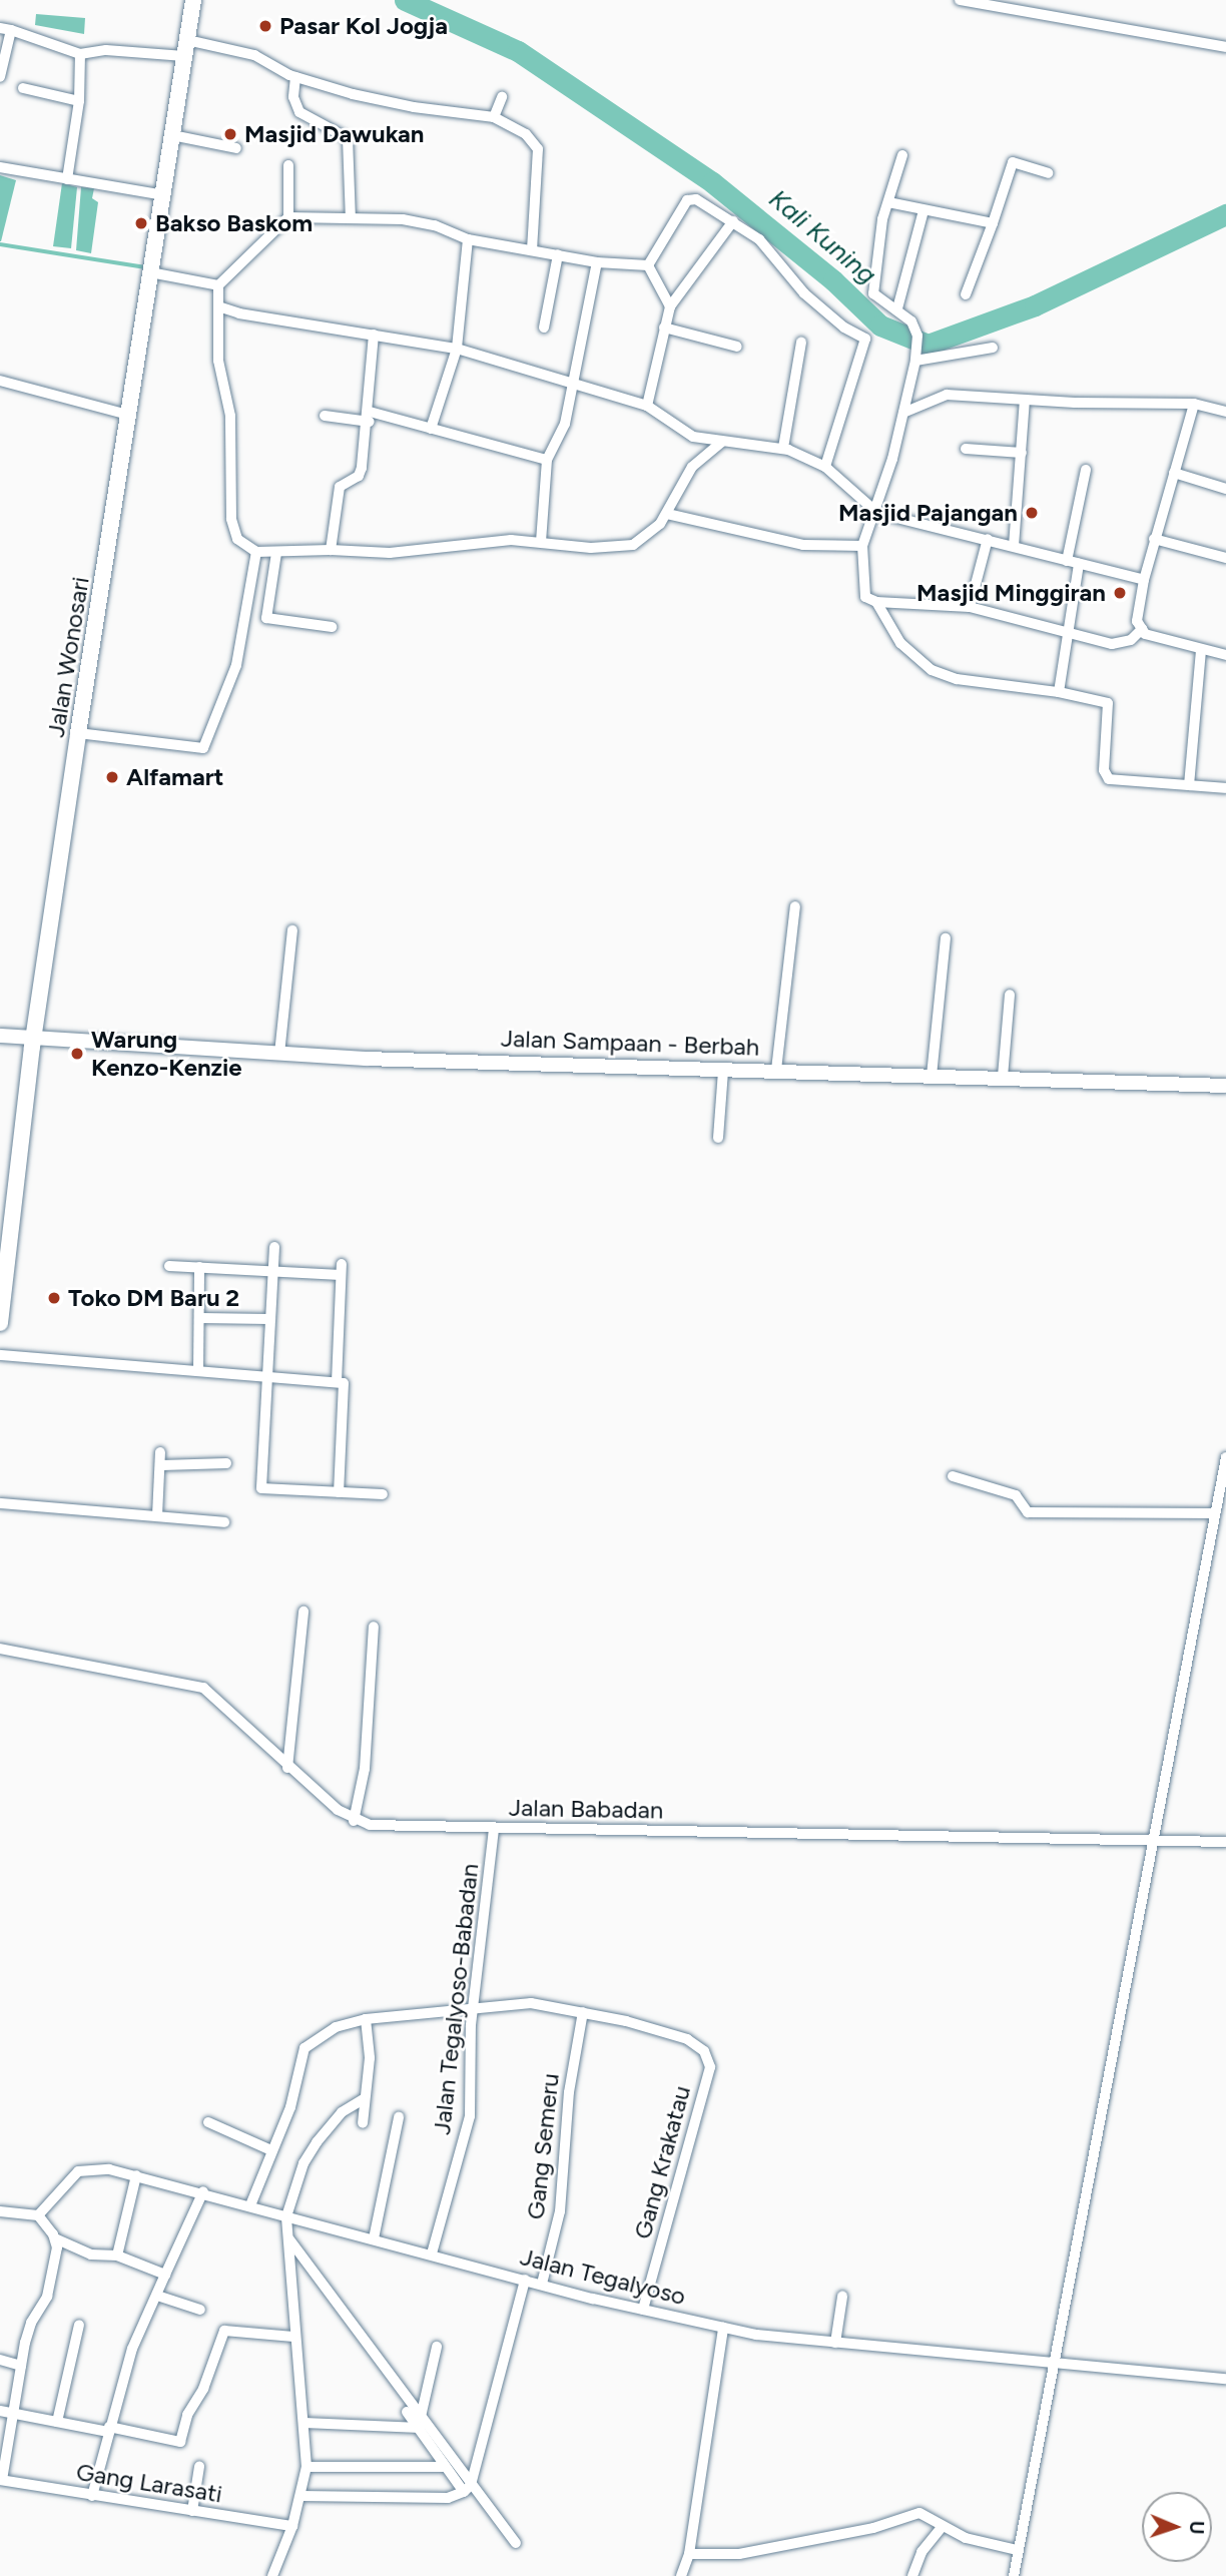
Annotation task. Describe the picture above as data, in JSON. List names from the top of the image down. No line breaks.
{"streets":{"highway":["Jalan Wonosari"],"main road":["Jalan Sampaan - Berbah"],"street":["Jalan Babadan","Jalan Tegalyoso-Babadan","Gang Semeru","Gang Krakatau","Jalan Tegalyoso","Gang Larasati"]},"crossings":[["Jalan Wonosari","Jalan Sampaan - Berbah"],["Jalan Babadan","Jalan Tegalyoso-Babadan"],["Jalan Tegalyoso-Babadan","Jalan Tegalyoso"],["Gang Semeru","Gang Krakatau"],["Gang Semeru","Jalan Tegalyoso"],["Gang Krakatau","Jalan Tegalyoso"]],"water":["Kali Kuning"],"places":["Pasar Kol Jogja","Masjid Dawukan","Bakso Baskom","Masjid Pajangan","Masjid Minggiran","Alfamart","Warung Kenzo-Kenzie","Toko DM Baru 2"],"north":"right"}
